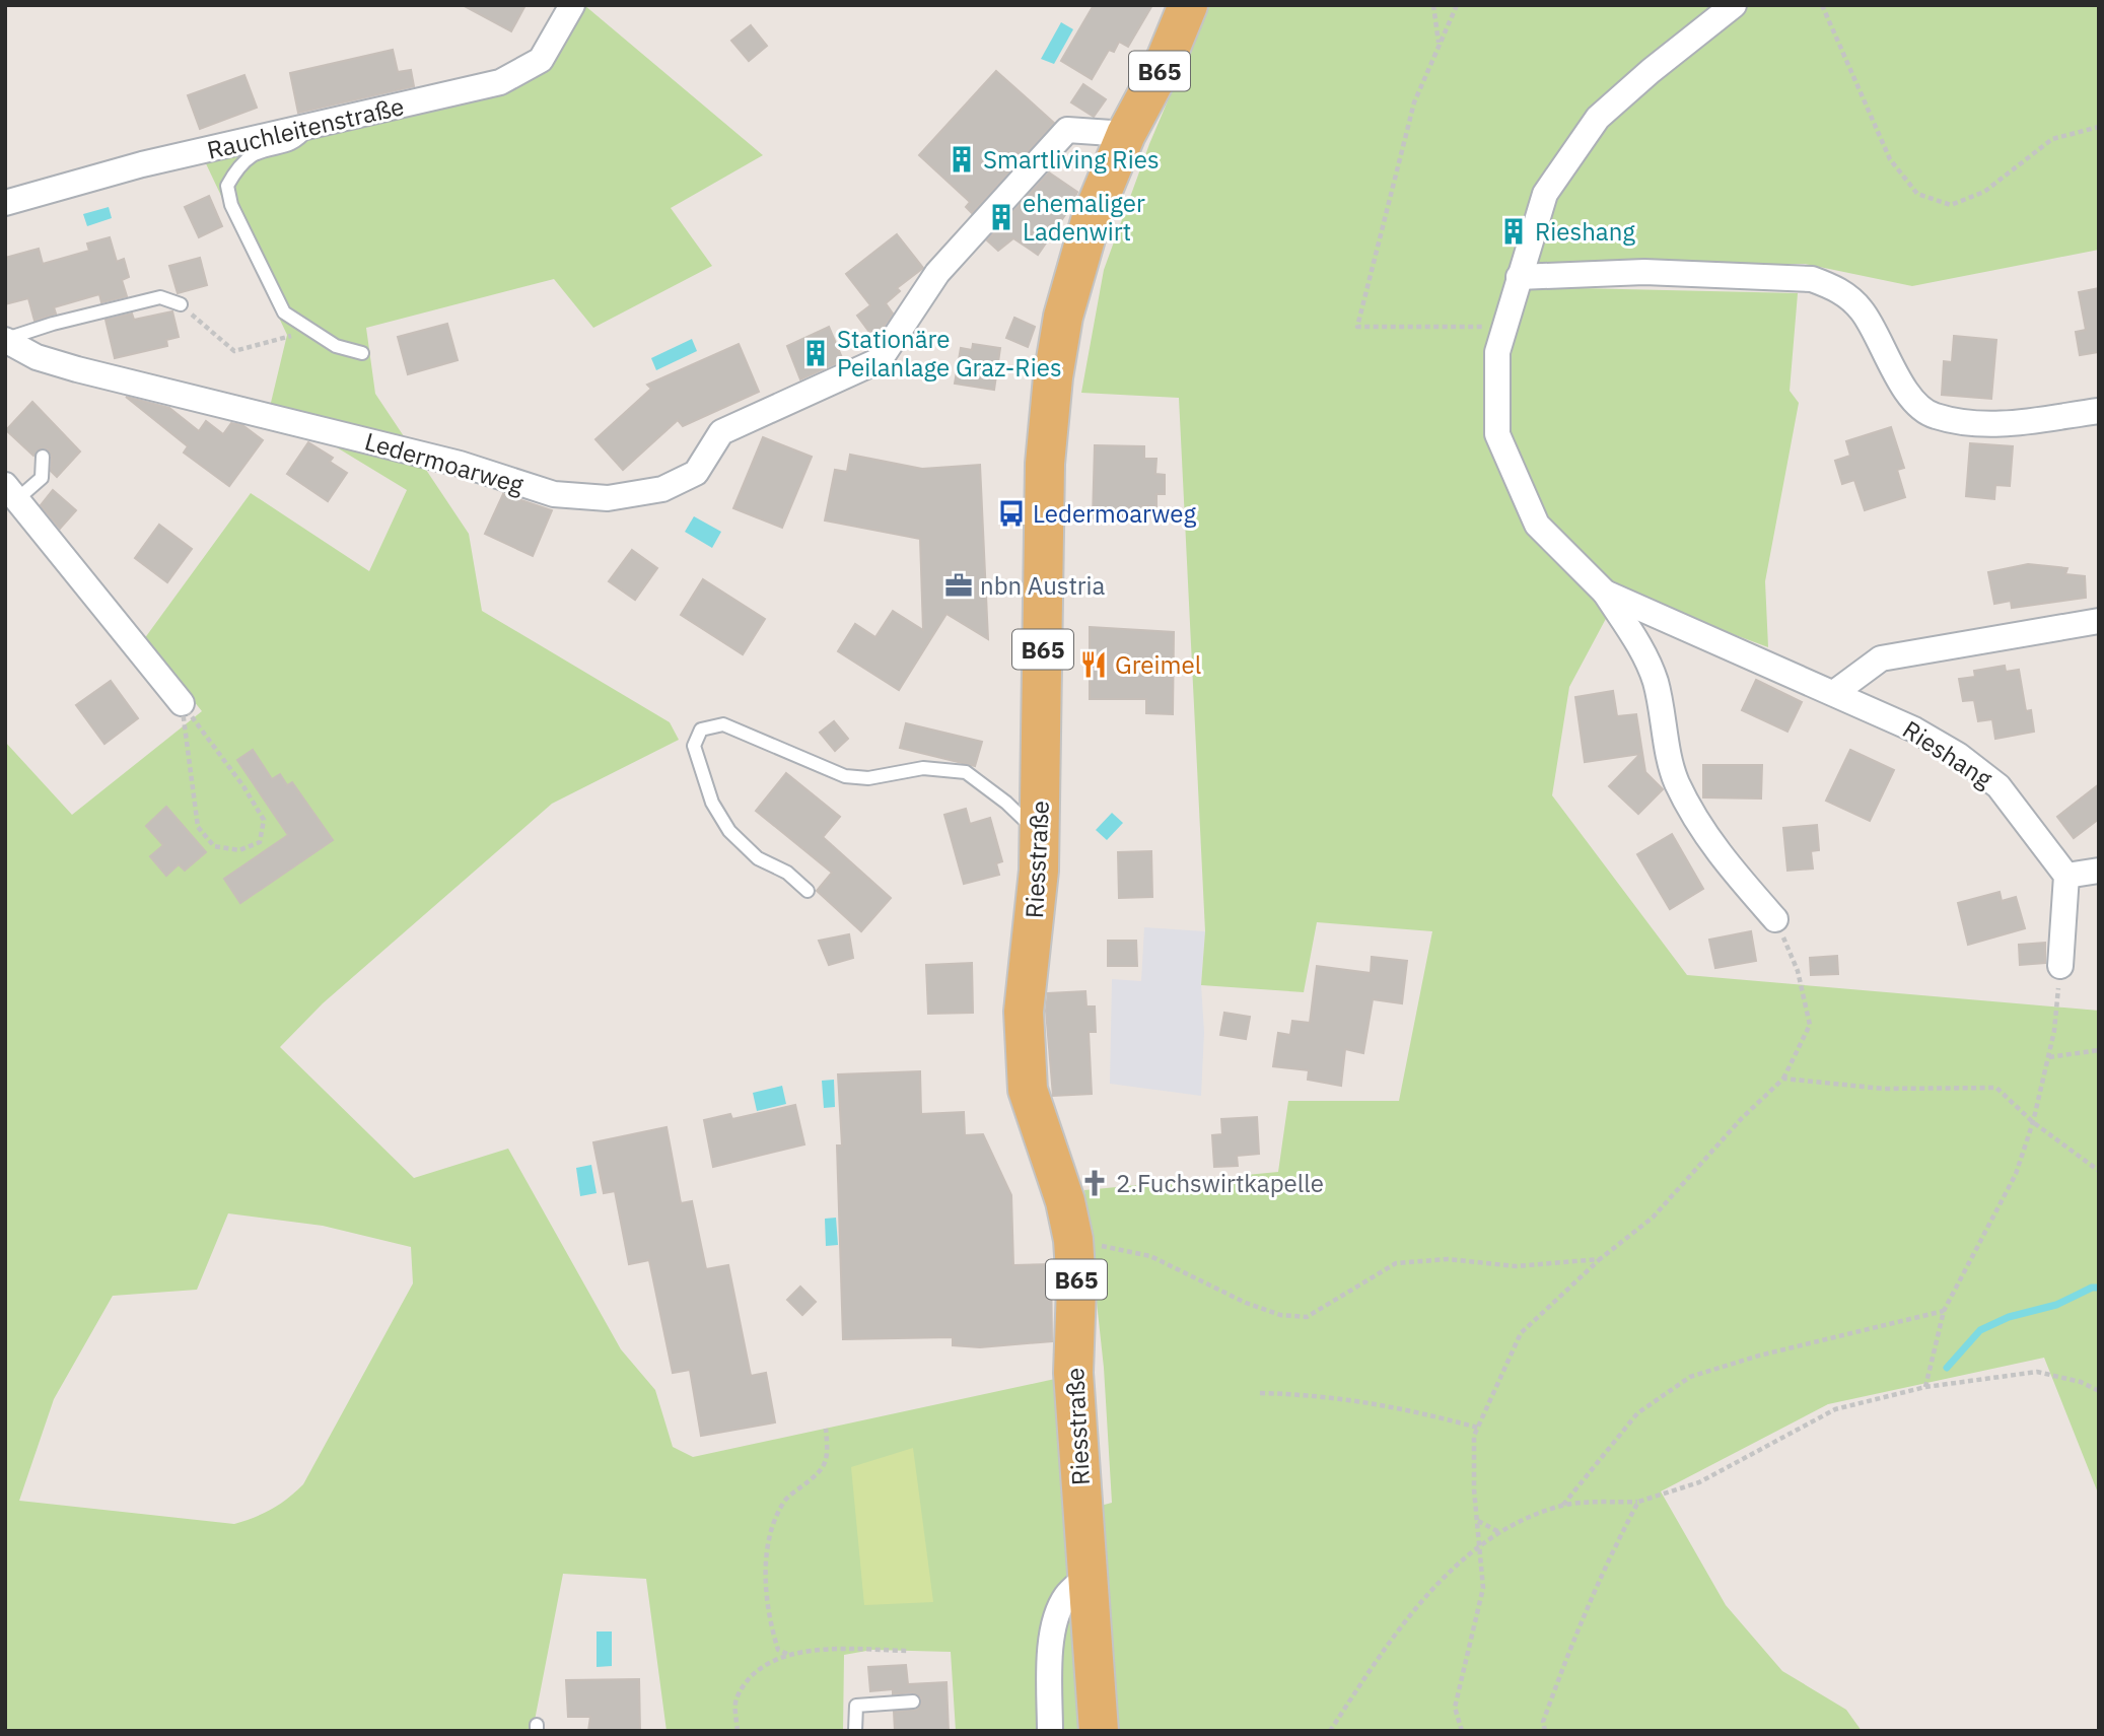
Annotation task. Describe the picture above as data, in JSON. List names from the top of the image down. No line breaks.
{"streets":{"main road":["B65","Riesstraße"],"street":["Rauchleitenstraße","Ledermoarweg","Rieshang"]},"crossings":[["Ledermoarweg","Riesstraße"]],"places":{"building":["Smartliving Ries","ehemaliger Ladenwirt","Rieshang","Stationäre Peilanlage Graz-Ries"],"bus stop":["Ledermoarweg"],"office":["nbn Austria"],"restaurant":["Greimel"],"church":["2.Fuchswirtkapelle"]}}
